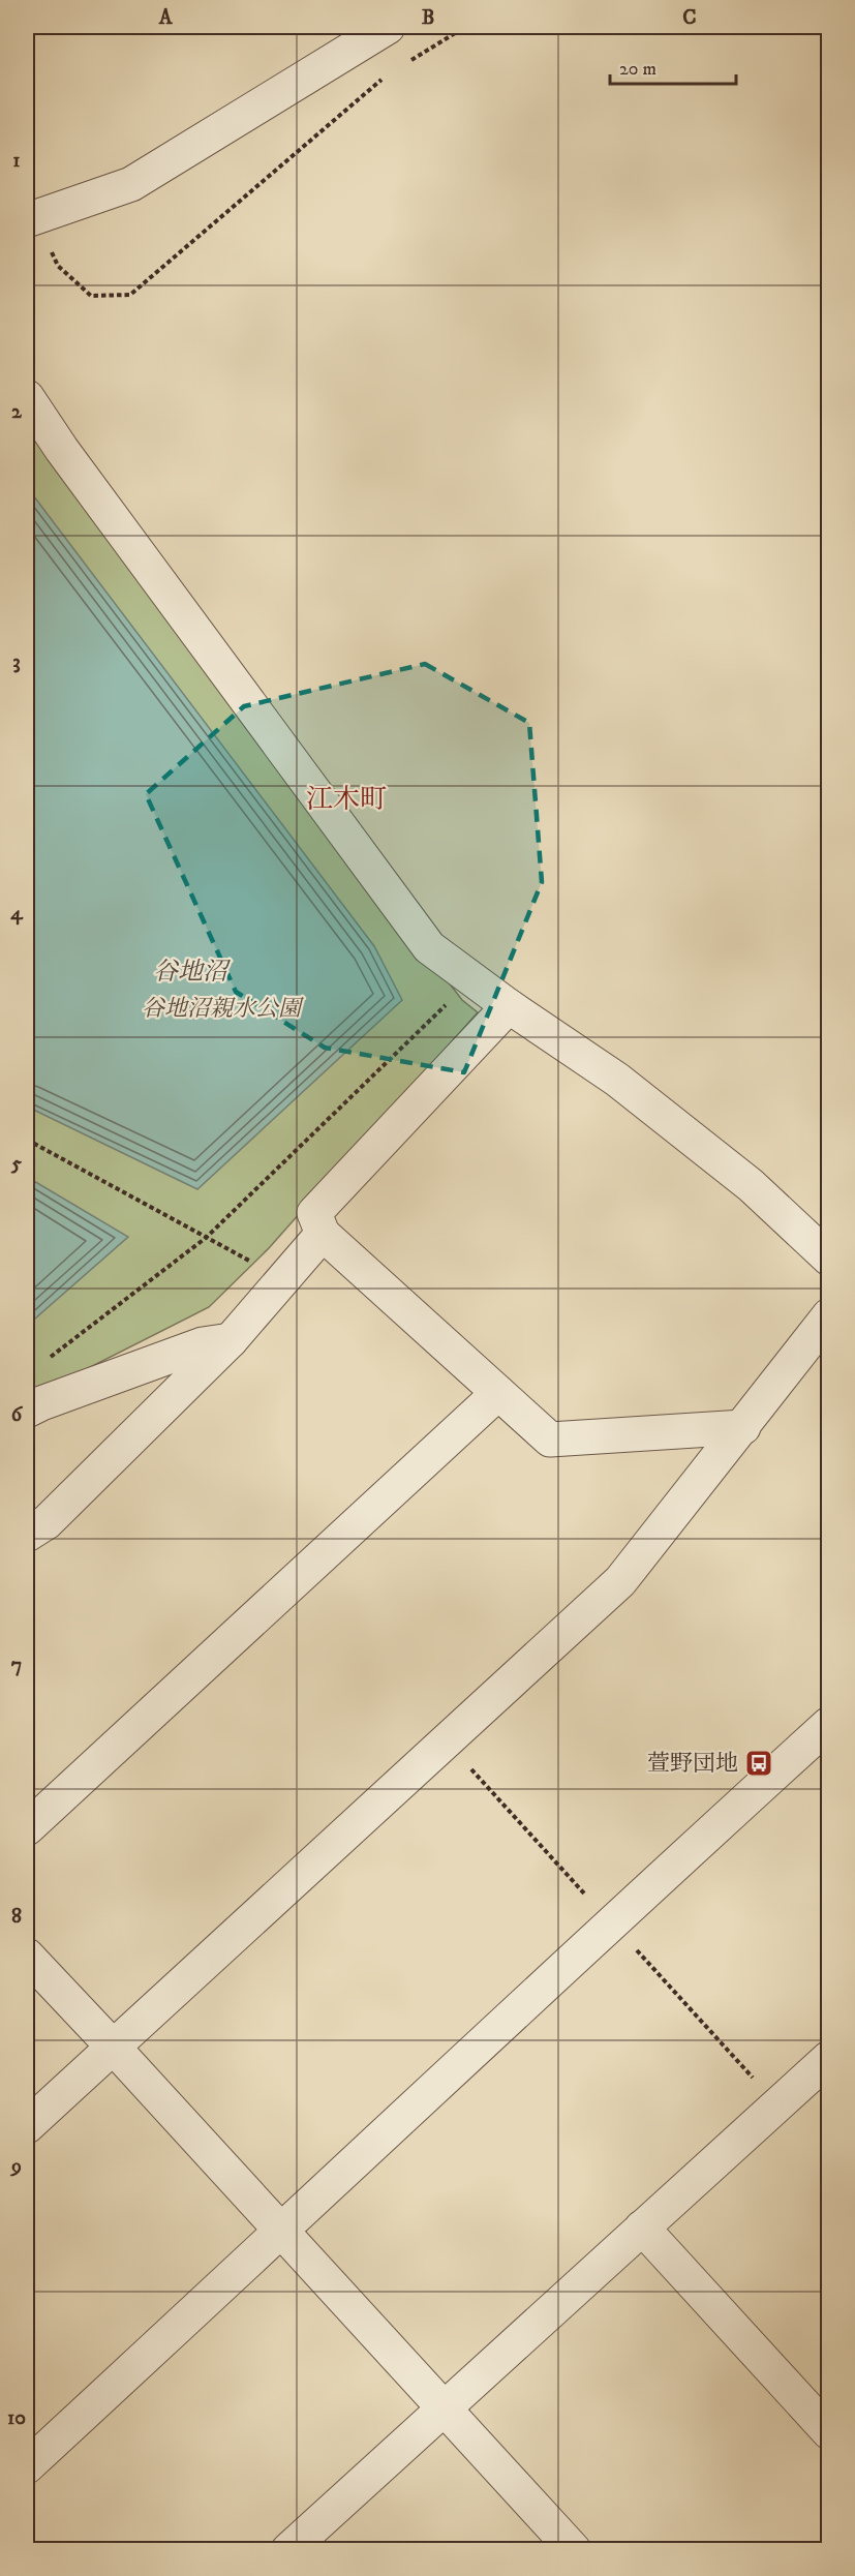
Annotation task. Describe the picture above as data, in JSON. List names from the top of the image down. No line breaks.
{"districts":["江木町"],"water":["谷地沼"],"parks":["谷地沼親水公園"],"places":{"bus stop":["萱野団地"]},"scale_bar":"20 m","grid":{"columns":["A","B","C"],"rows":["1","2","3","4","5","6","7","8","9","10"]}}
